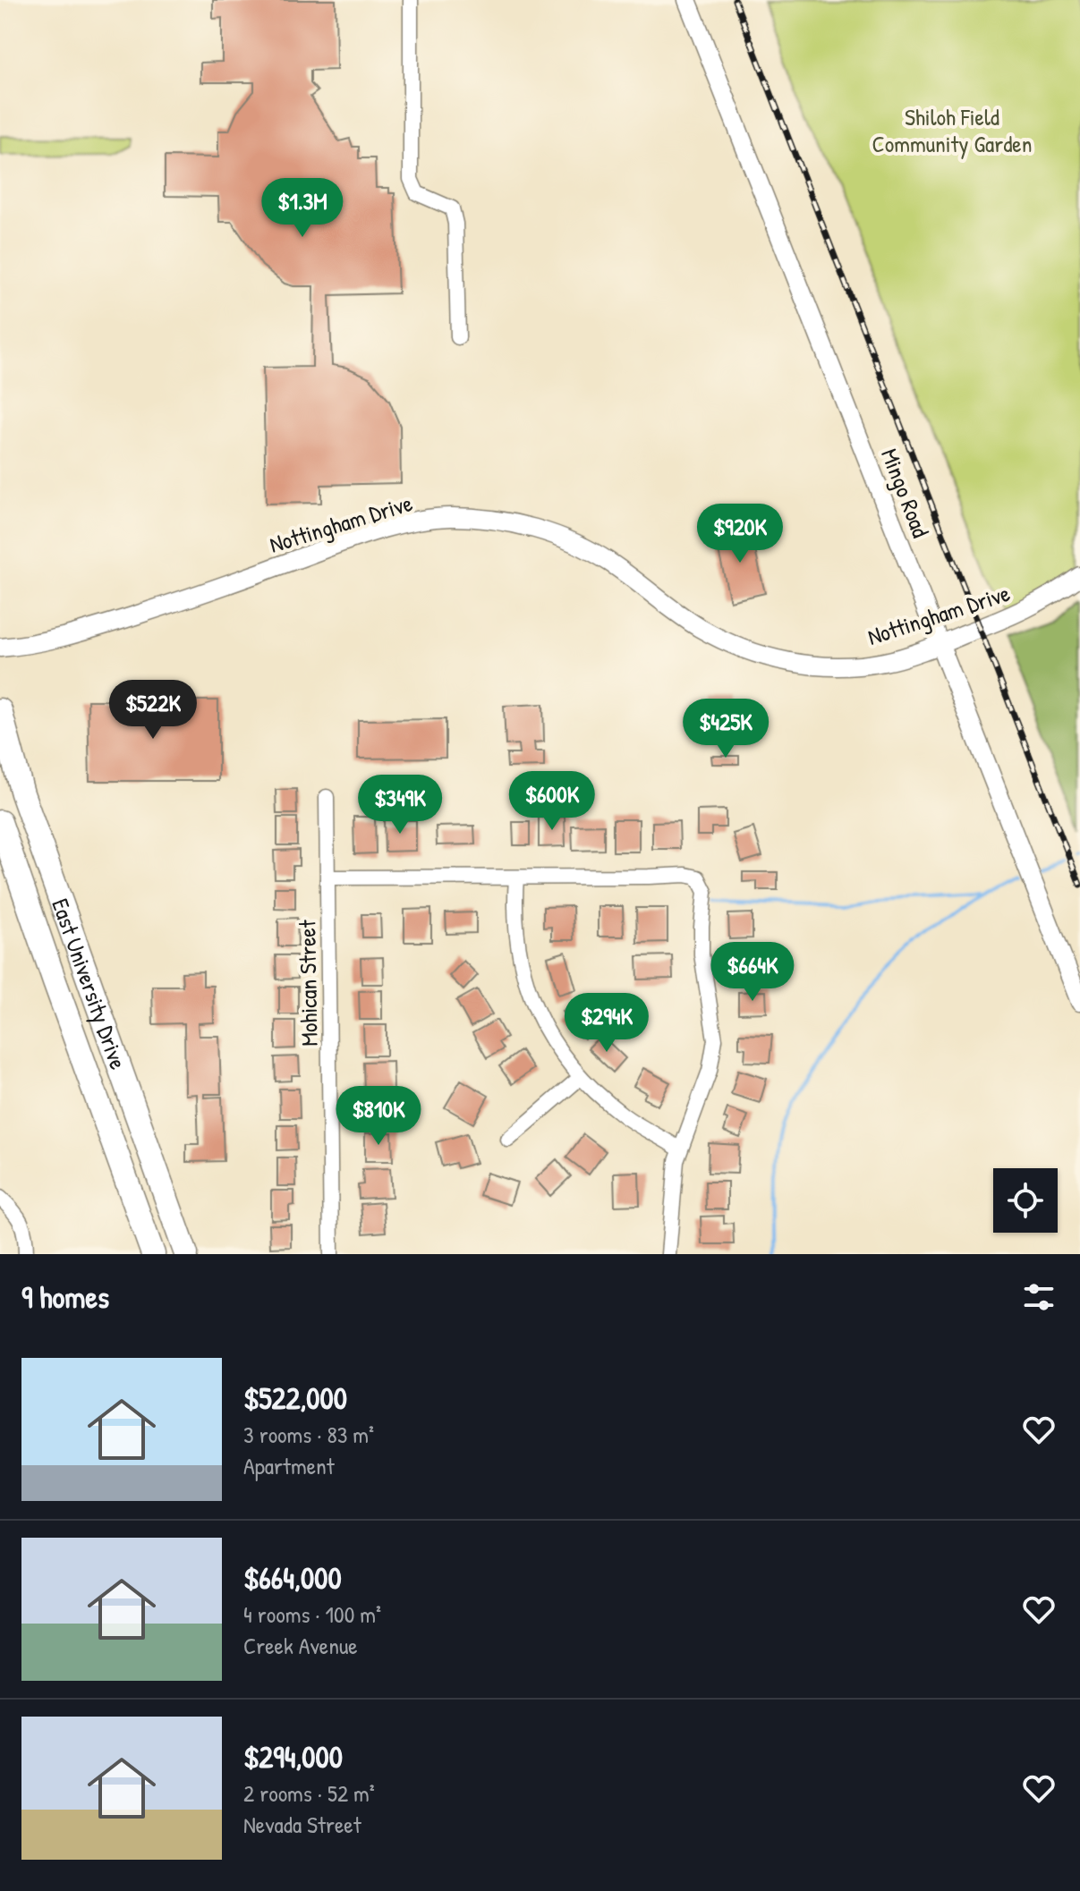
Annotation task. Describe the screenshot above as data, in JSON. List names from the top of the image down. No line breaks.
{"streets":{"main road":["East University Drive"],"street":["Mingo Road","Nottingham Drive","Mohican Street"]},"crossings":[["Mingo Road","Nottingham Drive"]],"parks":["Shiloh Field Community Garden"],"page":{"price":["$1.3M","$920K","$522K","$425K","$600K","$349K","$664K","$294K","$810K"],"heading":"9 homes","list":[{"name":"$522,000","note":"3 rooms · 83 m² · Apartment"},{"name":"$664,000","note":"4 rooms · 100 m² · Creek Avenue"},{"name":"$294,000","note":"2 rooms · 52 m² · Nevada Street"}]}}
